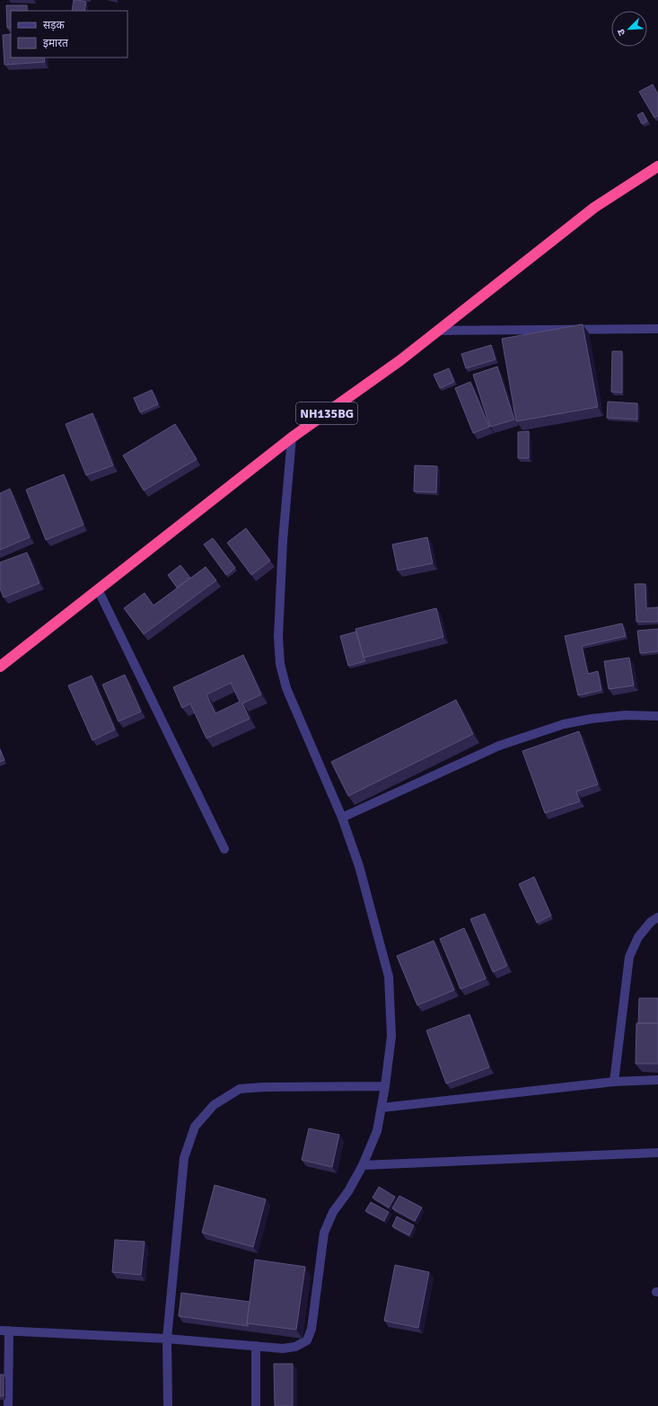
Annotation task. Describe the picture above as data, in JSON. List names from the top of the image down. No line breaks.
{"streets":{"highway":["NH135BG"]},"legend":["सड़क","इमारत"],"north":"bottom left"}
